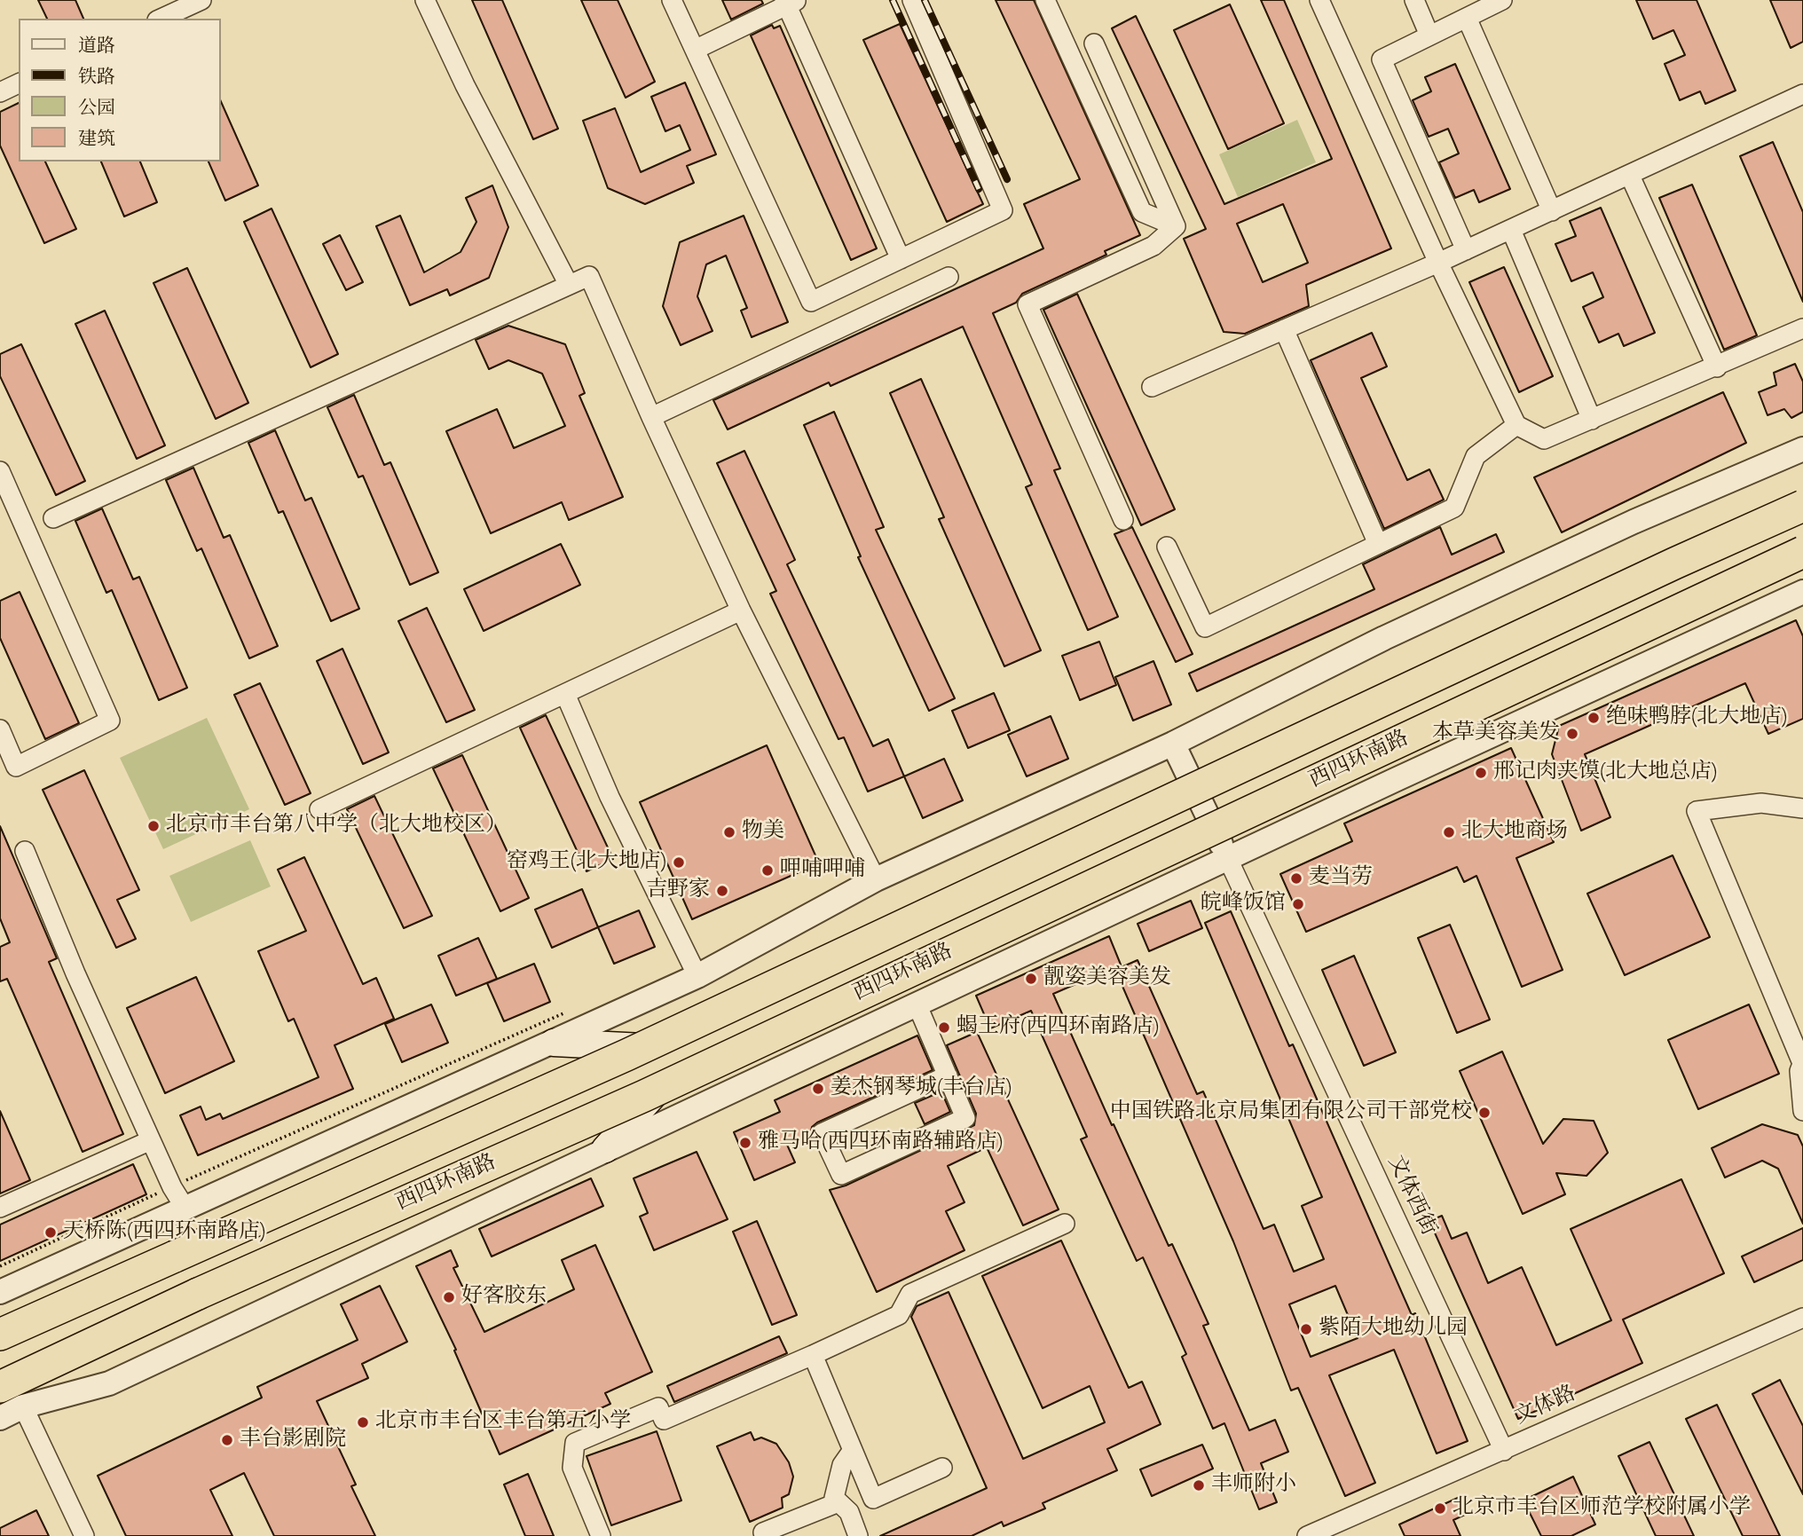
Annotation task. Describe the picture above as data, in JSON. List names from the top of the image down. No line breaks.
{"streets":{"highway":["西四环南路"],"street":["文体西街","文体路"]},"crossings":[["西四环南路","文体西街"],["文体西街","文体路"]],"places":["绝味鸭脖(北大地店)","本草美容美发","邢记肉夹馍(北大地总店)","北京市丰台第八中学（北大地校区）","物美","北大地商场","窑鸡王(北大地店)","呷哺呷哺","麦当劳","吉野家","皖峰饭馆","靓姿美容美发","蝎王府(西四环南路店)","姜杰钢琴城(丰台店)","中国铁路北京局集团有限公司干部党校","雅马哈(西四环南路辅路店)","天桥陈(西四环南路店)","好客胶东","紫陌大地幼儿园","北京市丰台区丰台第五小学","丰台影剧院","丰师附小","北京市丰台区师范学校附属小学"],"legend":["道路","铁路","公园","建筑"]}
